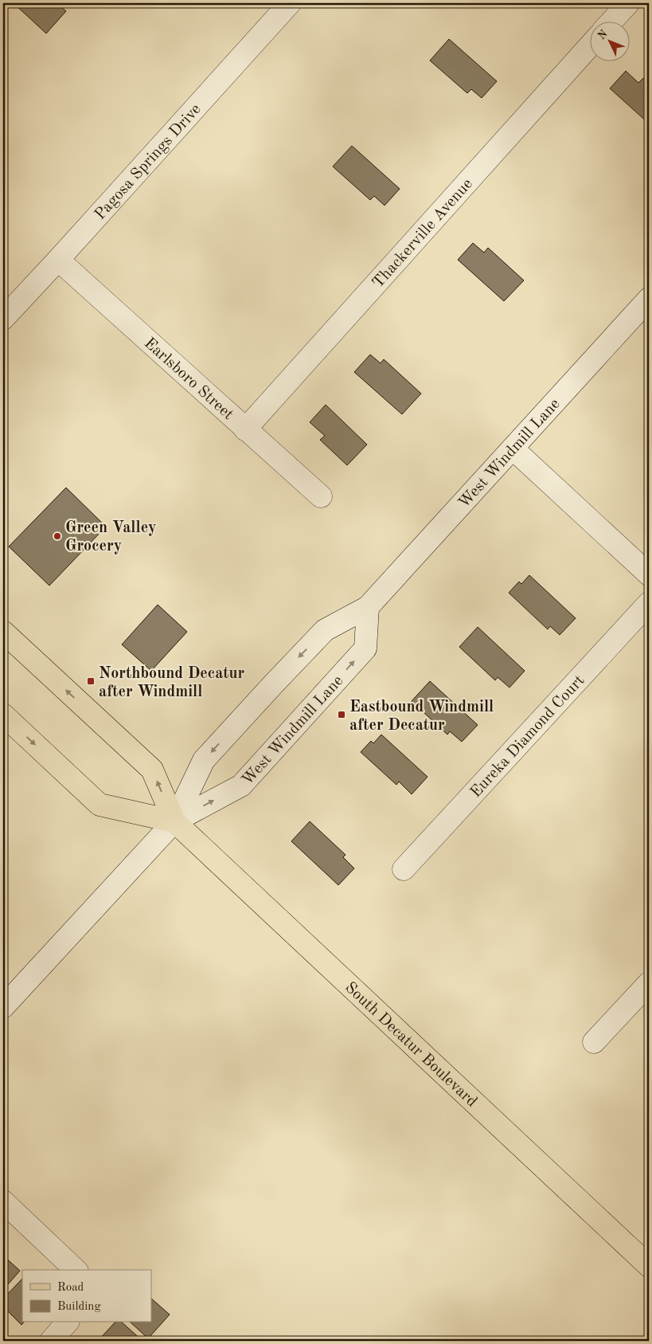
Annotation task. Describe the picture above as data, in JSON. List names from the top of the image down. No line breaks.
{"streets":{"main road":["South Decatur Boulevard"],"street":["Pagosa Springs Drive","Thackerville Avenue","Earlsboro Street","West Windmill Lane","Eureka Diamond Court"]},"crossings":[["Pagosa Springs Drive","Earlsboro Street"],["Thackerville Avenue","Earlsboro Street"],["West Windmill Lane","South Decatur Boulevard"]],"places":{"other":["Green Valley Grocery"],"transit":["Northbound Decatur after Windmill","Eastbound Windmill after Decatur"]},"legend":["Road","Building"],"north":"top left"}
